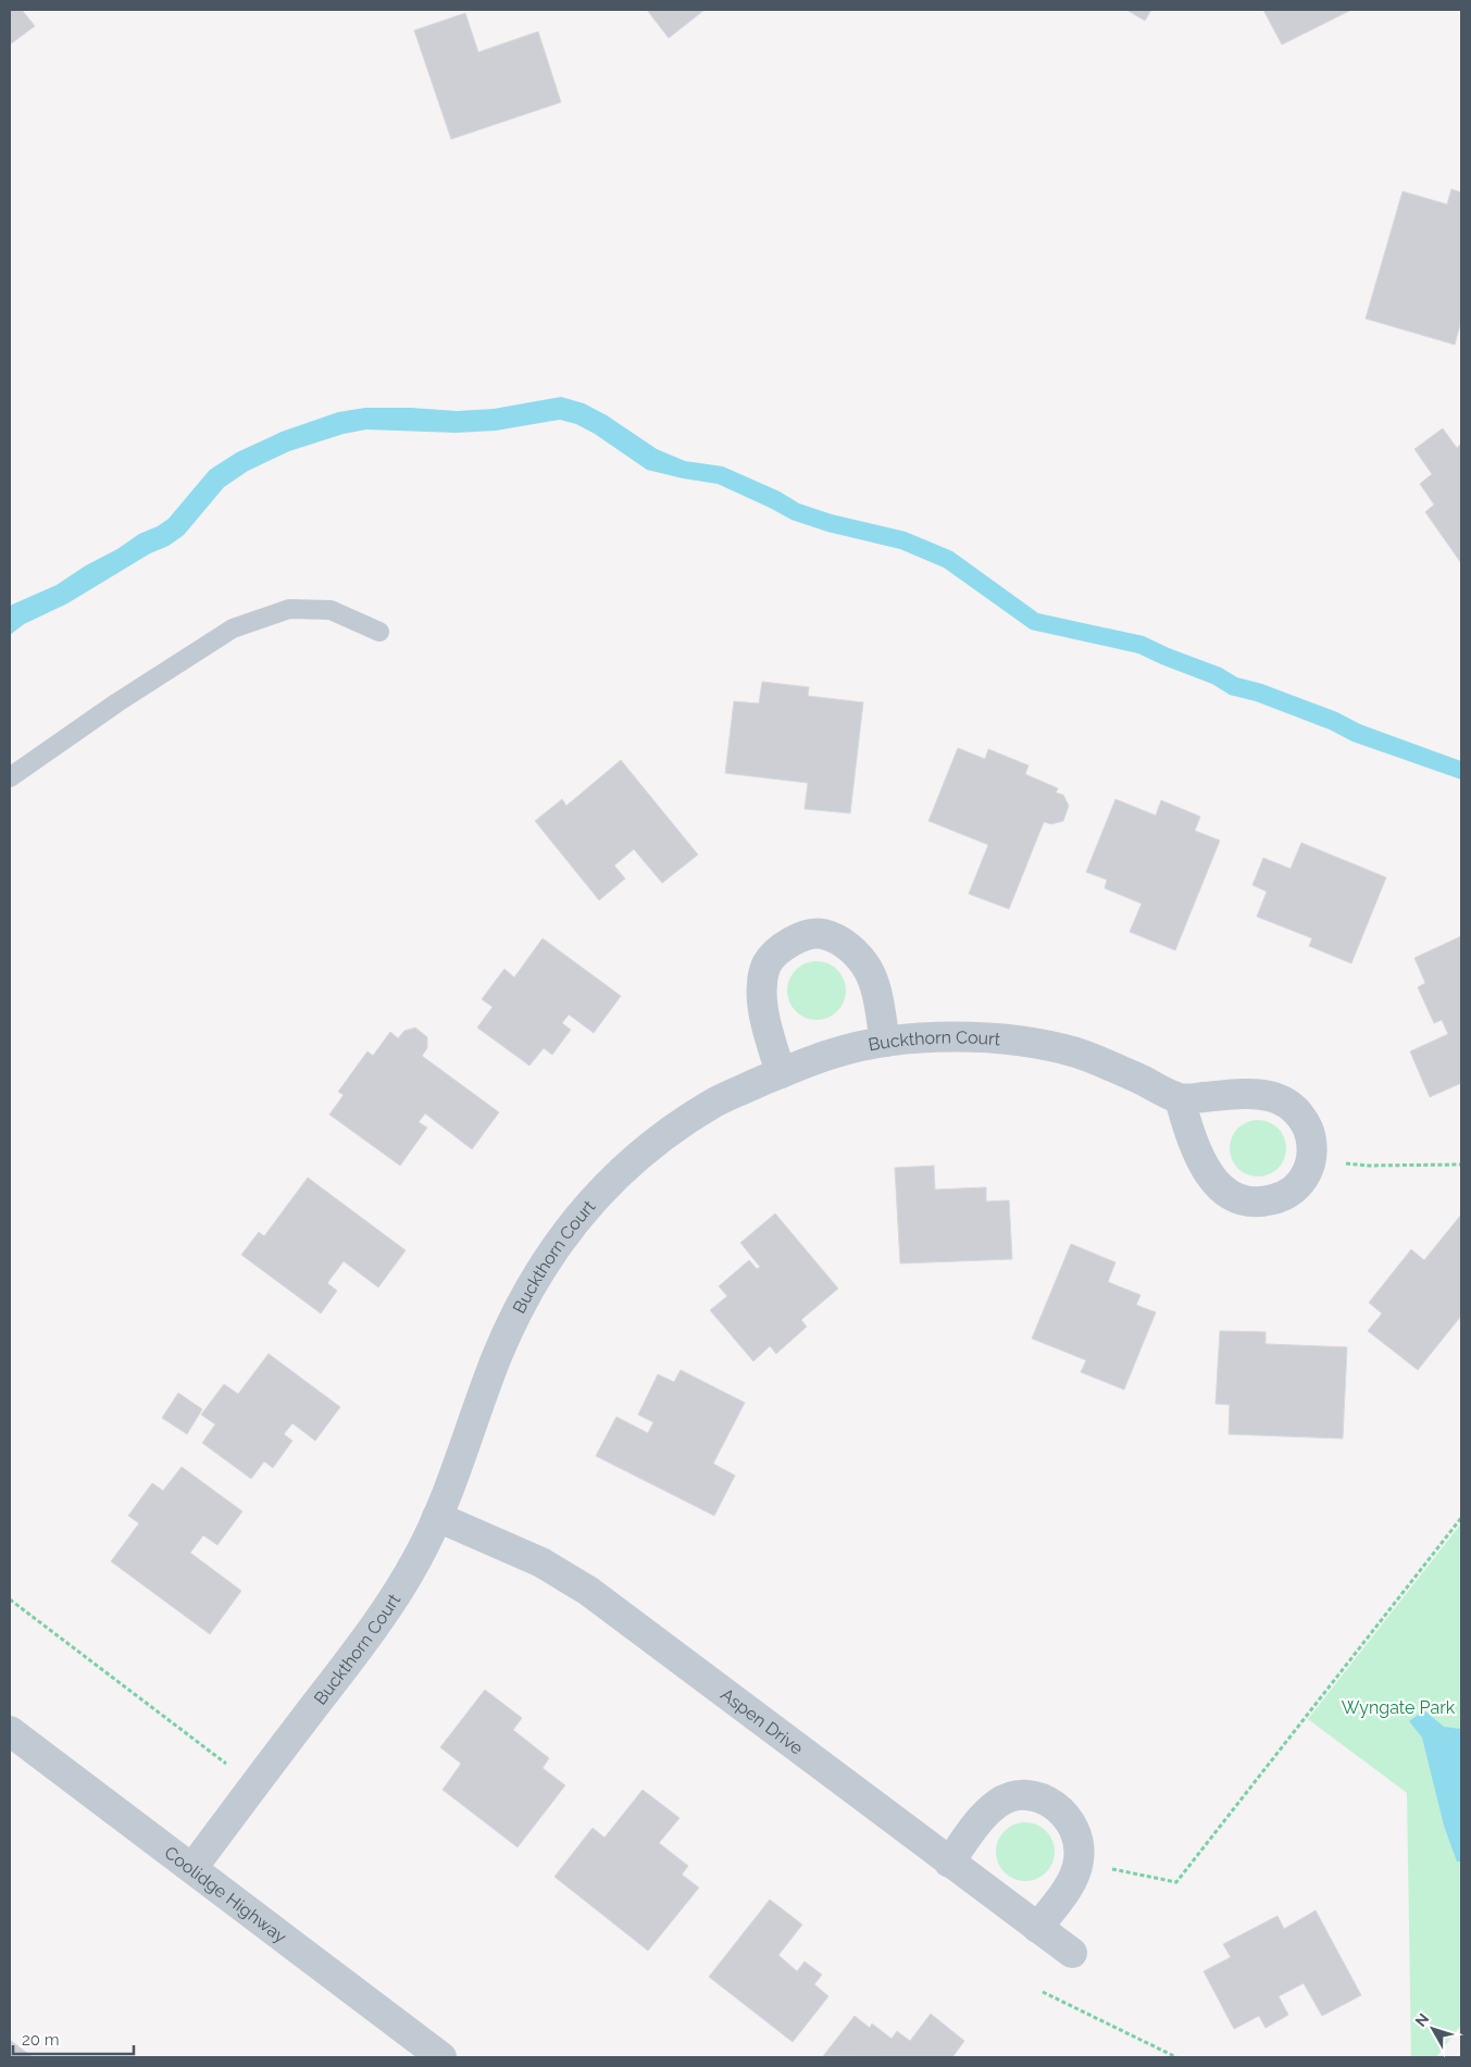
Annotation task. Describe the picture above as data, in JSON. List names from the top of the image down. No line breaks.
{"streets":{"street":["Buckthorn Court","Aspen Drive","Coolidge Highway"]},"crossings":[["Buckthorn Court","Aspen Drive"],["Buckthorn Court","Coolidge Highway"]],"parks":["Wyngate Park"],"scale_bar":"20 m","north":"top left"}
